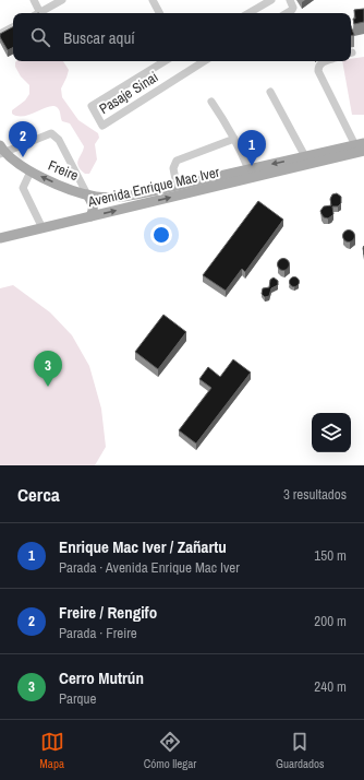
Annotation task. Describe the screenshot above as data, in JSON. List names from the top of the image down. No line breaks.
{"streets":{"main road":["Freire","Avenida Enrique Mac Iver"],"street":["Pasaje Sinai"]},"crossings":[["Freire","Avenida Enrique Mac Iver"]],"one_way":["Freire"],"page":{"search":"Buscar aquí","pins":["2","1","3"],"heading":["Cerca","3 resultados"],"list":[{"mark":"1","name":"Enrique Mac Iver / Zañartu","note":"Parada · Avenida Enrique Mac Iver","value":"150 m"},{"mark":"2","name":"Freire / Rengifo","note":"Parada · Freire","value":"200 m"},{"mark":"3","name":"Cerro Mutrún","note":"Parque","value":"240 m"}],"nav":["Mapa","Cómo llegar","Guardados"]}}
